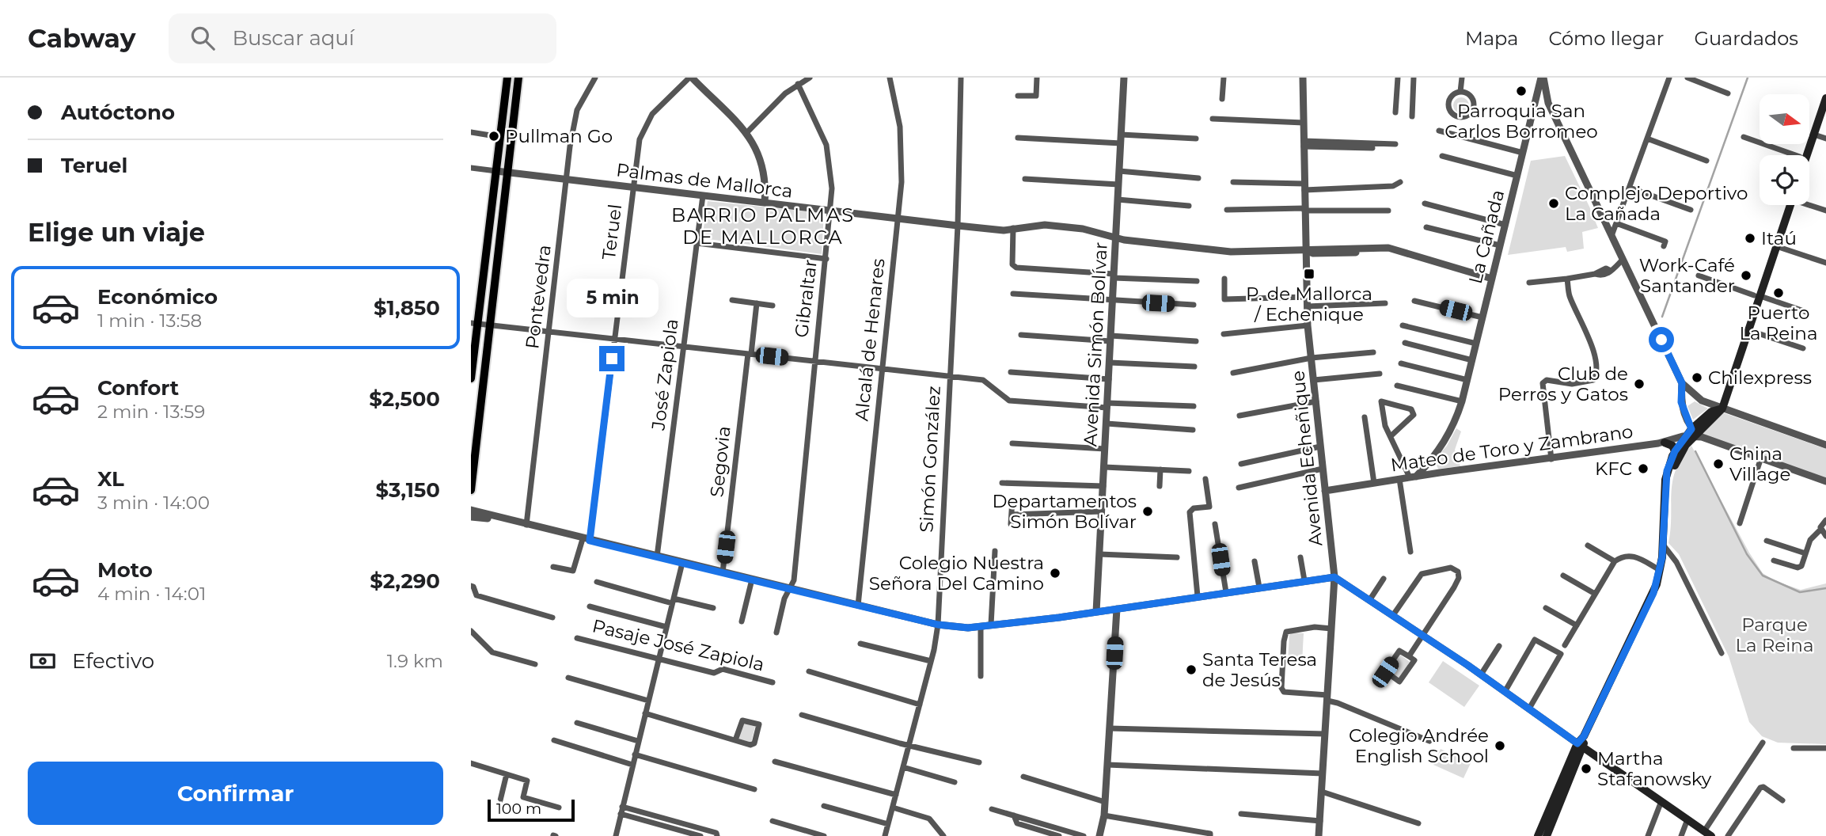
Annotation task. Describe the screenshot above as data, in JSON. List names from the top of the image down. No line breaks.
{"streets":{"street":["Palmas de Mallorca","Teruel","La Cañada","Pontevedra","Gibraltar","Alcalá de Henares","Avenida Simón Bolívar","José Zapiola","Mateo de Toro y Zambrano","Avenida Echeñique","Simón González","Segovia","Pasaje José Zapiola"]},"crossings":[["Palmas de Mallorca","Teruel"],["Palmas de Mallorca","La Cañada"],["Palmas de Mallorca","Pontevedra"],["Palmas de Mallorca","Gibraltar"],["Palmas de Mallorca","Alcalá de Henares"],["Palmas de Mallorca","Avenida Simón Bolívar"],["Palmas de Mallorca","José Zapiola"],["Palmas de Mallorca","Avenida Echeñique"],["Palmas de Mallorca","Simón González"],["La Cañada","Mateo de Toro y Zambrano"],["Mateo de Toro y Zambrano","Avenida Echeñique"]],"districts":["BARRIO PALMAS DE MALLORCA"],"parks":["Parque La Reina"],"places":{"other":["Parroquia San Carlos Borromeo","Pullman Go","Complejo Deportivo La Cañada","Itaú","Work-Café Santander","Puerto La Reina","Chilexpress","Club de Perros y Gatos","China Village","KFC","Departamentos Simón Bolívar","Colegio Nuestra Señora Del Camino","Santa Teresa de Jesús","Colegio Andrée English School","Martha Stafanowsky"],"transit":["P. de Mallorca / Echenique"]},"scale_bar":"100 m","north":"right","page":{"header":"Cabway","search":"Buscar aquí","nav":["Mapa","Cómo llegar","Guardados"],"banner":["Autóctono","Teruel"],"heading":"Elige un viaje","list":[{"name":"Económico","note":"1 min · 13:58","value":"$1,850"},{"name":"Confort","note":"2 min · 13:59","value":"$2,500"},{"name":"XL","note":"3 min · 14:00","value":"$3,150"},{"name":"Moto","note":"4 min · 14:01","value":"$2,290"}],"bubble":"5 min","pay":["Efectivo","1.9 km"],"buttons":"Confirmar","scale":"100 m"}}
